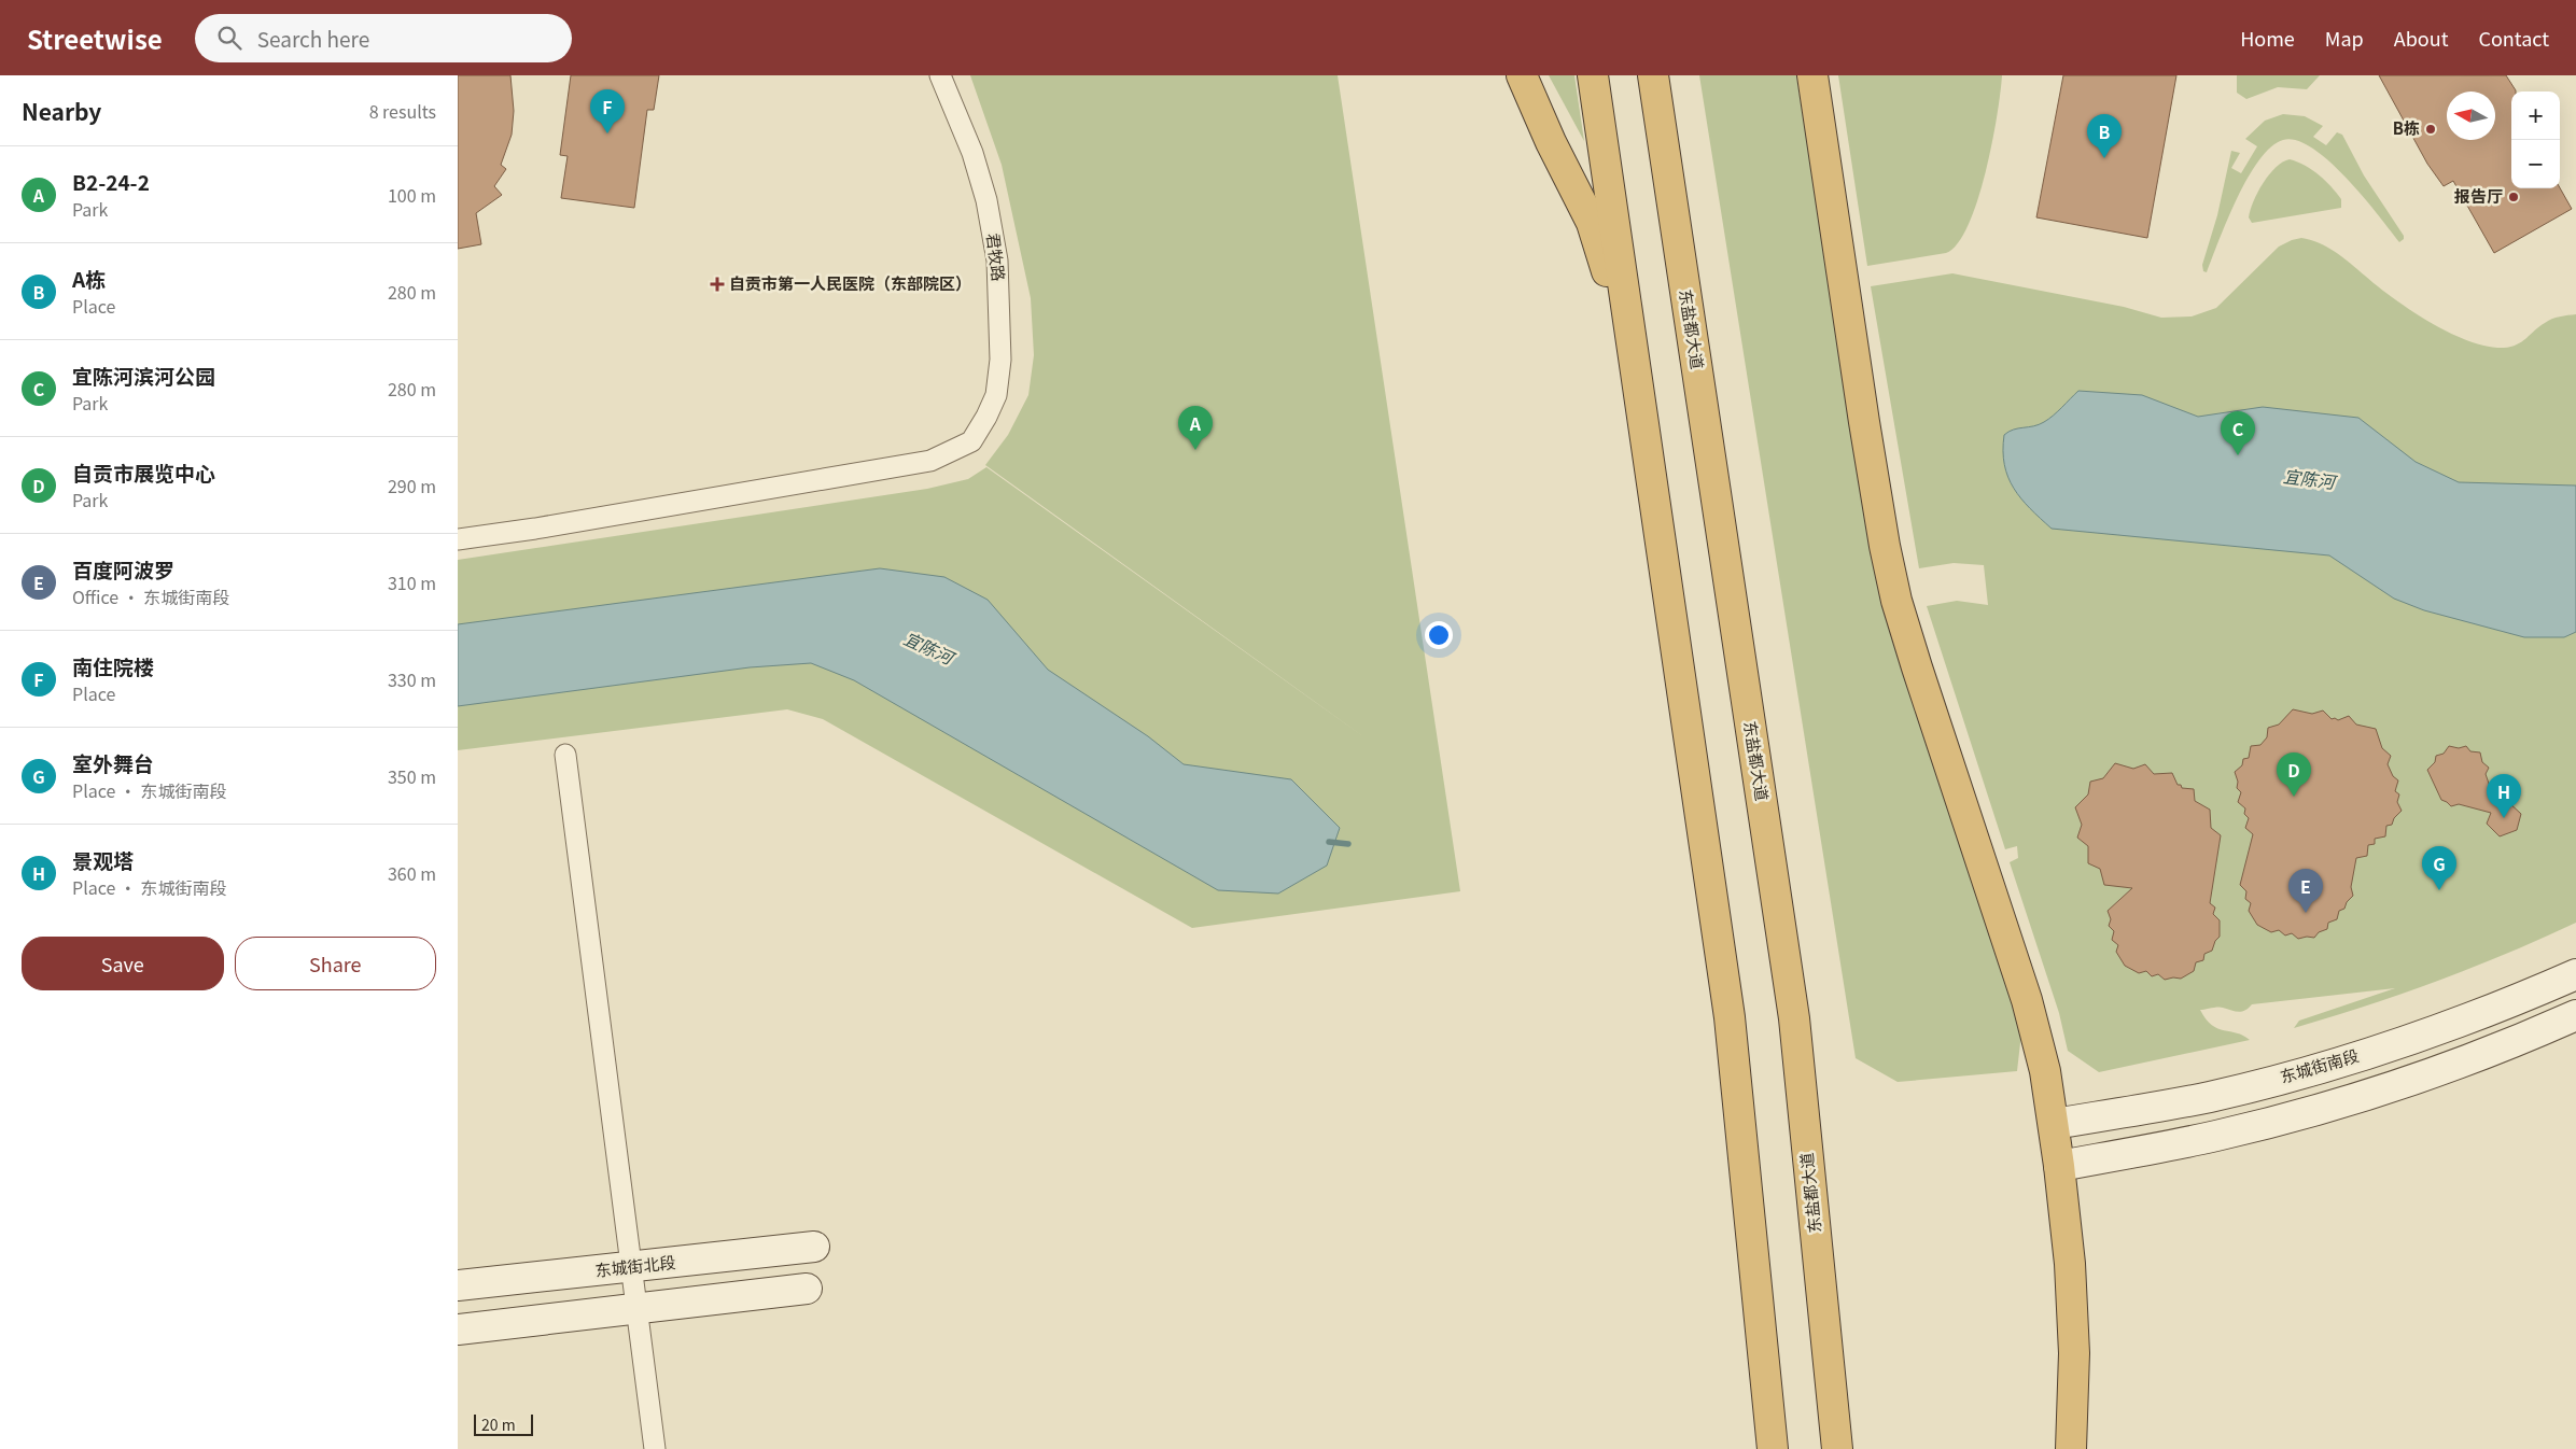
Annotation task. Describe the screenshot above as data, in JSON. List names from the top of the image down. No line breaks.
{"streets":{"highway":["东盐都大道"],"main road":["东城街南段","东城街北段"],"street":["君牧路"]},"water":["宜陈河"],"places":{"other":["B栋","报告厅"],"health":["自贡市第一人民医院（东部院区）"]},"scale_bar":"20 m","north":"left","page":{"header":"Streetwise","search":"Search here","nav":["Home","Map","About","Contact"],"heading":["Nearby","8 results"],"pins":["F","B","A","C","D","H","G","E"],"map_buttons":["+","−"],"list":[{"mark":"A","name":"B2-24-2","note":"Park","value":"100 m"},{"mark":"B","name":"A栋","note":"Place","value":"280 m"},{"mark":"C","name":"宜陈河滨河公园","note":"Park","value":"280 m"},{"mark":"D","name":"自贡市展览中心","note":"Park","value":"290 m"},{"mark":"E","name":"百度阿波罗","note":"Office · 东城街南段","value":"310 m"},{"mark":"F","name":"南住院楼","note":"Place","value":"330 m"},{"mark":"G","name":"室外舞台","note":"Place · 东城街南段","value":"350 m"},{"mark":"H","name":"景观塔","note":"Place · 东城街南段","value":"360 m"}],"buttons":["Save","Share"],"scale":"20 m"}}
